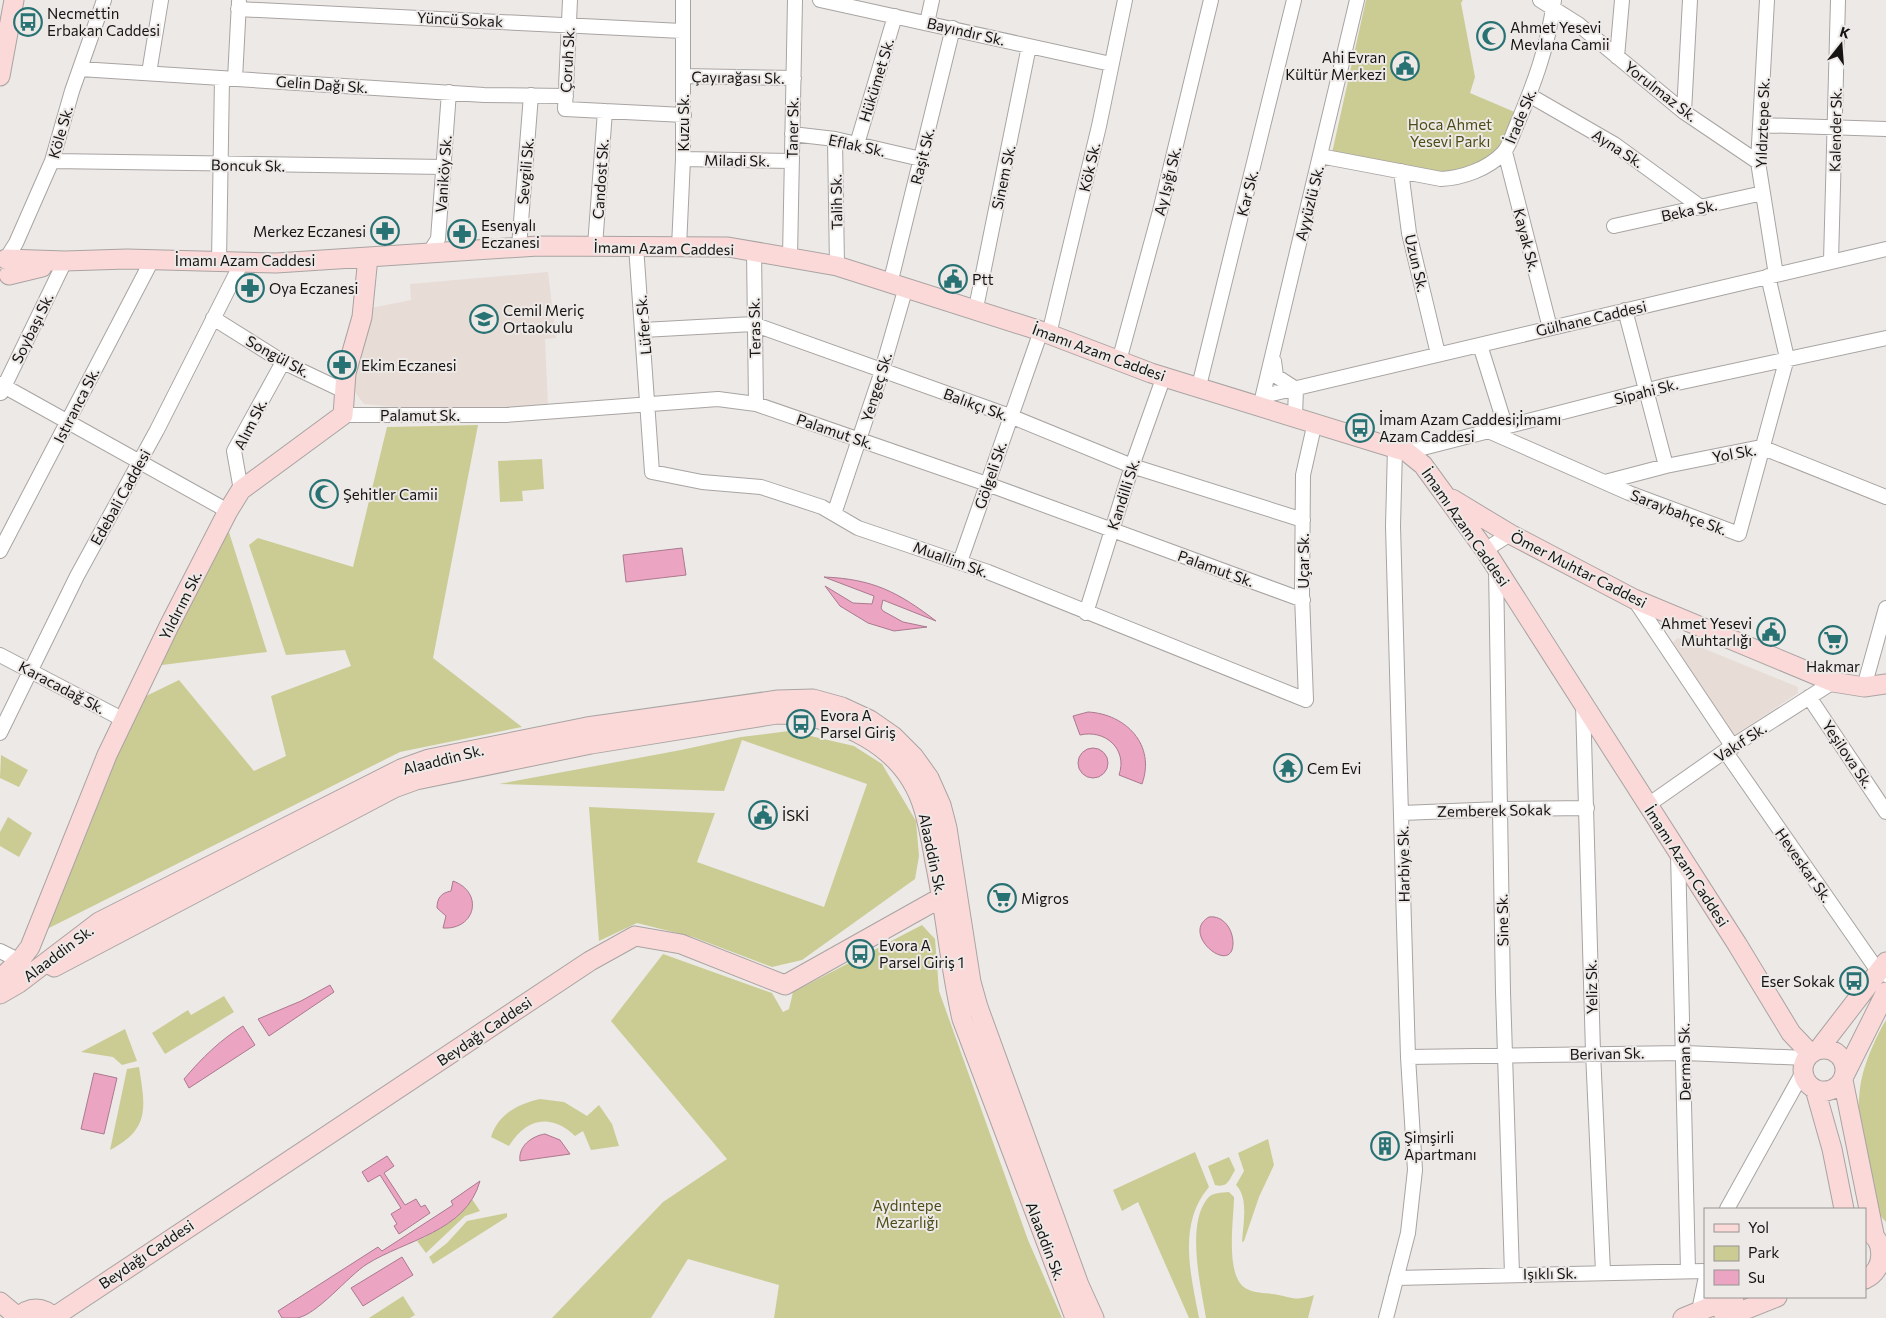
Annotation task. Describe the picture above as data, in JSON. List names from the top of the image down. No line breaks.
{"streets":{"street":["Yüncü Sokak","Bayındır Sk.","Çoruh Sk.","Çayırağası Sk.","Hükümet Sk.","Gelin Dağı Sk.","Yorulmaz Sk.","İrade Sk.","Kuzu Sk.","Yıldıztepe Sk.","Taner Sk.","Kalender Sk.","Köle Sk.","Eflak Sk.","Ayna Sk.","Raşit Sk.","Miladi Sk.","Boncuk Sk.","Kök Sk.","Sevgili Sk.","Vaniköy Sk.","Sinem Sk.","Candost Sk.","Ay Işığı Sk.","Kar Sk.","Talih Sk.","Ayyüzlü Sk.","Beka Sk.","Kayak Sk.","İmamı Azam Caddesi","Uzun Sk.","Gülhane Caddesi","Lüfer Sk.","Soybaşı Sk.","Teras Sk.","Songül Sk.","Yengeç Sk.","Sipahi Sk.","Balıkçı Sk.","Istıranca Sk.","Palamut Sk.","Alım Sk.","Yol Sk.","Gölgeli Sk.","Kandilli Sk.","Edebali Caddesi","Saraybahçe Sk.","Muallim Sk.","Uçar Sk.","Ömer Muhtar Caddesi","Yıldırım Sk.","Karacadağ Sk.","Vakıf Sk.","Yeşilova Sk.","Alaaddin Sk.","Zemberek Sokak","Harbiye Sk.","Heveskar Sk.","Sine Sk.","Yeliz Sk.","Beydağı Caddesi","Berivan Sk.","Derman Sk.","Işıklı Sk."]},"crossings":[["Yüncü Sokak","Çoruh Sk."],["Yüncü Sokak","Kuzu Sk."],["Bayındır Sk.","Hükümet Sk."],["Bayındır Sk.","Raşit Sk."],["Bayındır Sk.","Kök Sk."],["Bayındır Sk.","Sinem Sk."],["Çoruh Sk.","Gelin Dağı Sk."],["Çoruh Sk.","Candost Sk."],["Çayırağası Sk.","Kuzu Sk."],["Çayırağası Sk.","Taner Sk."],["Hükümet Sk.","Eflak Sk."],["Gelin Dağı Sk.","Köle Sk."],["Gelin Dağı Sk.","Sevgili Sk."],["Gelin Dağı Sk.","Vaniköy Sk."],["Yorulmaz Sk.","İrade Sk."],["Yorulmaz Sk.","Yıldıztepe Sk."],["İrade Sk.","Ayna Sk."],["İrade Sk.","Ayyüzlü Sk."],["İrade Sk.","Kayak Sk."],["İrade Sk.","Uzun Sk."],["Kuzu Sk.","Miladi Sk."],["Kuzu Sk.","İmamı Azam Caddesi"],["Yıldıztepe Sk.","Beka Sk."],["Yıldıztepe Sk.","Gülhane Caddesi"],["Yıldıztepe Sk.","Saraybahçe Sk."],["Taner Sk.","Eflak Sk."],["Taner Sk.","Miladi Sk."],["Taner Sk.","İmamı Azam Caddesi"],["Kalender Sk.","Gülhane Caddesi"],["Köle Sk.","Boncuk Sk."],["Köle Sk.","İmamı Azam Caddesi"],["Eflak Sk.","Raşit Sk."],["Eflak Sk.","Talih Sk."],["Ayna Sk.","Beka Sk."],["Raşit Sk.","İmamı Azam Caddesi"],["Raşit Sk.","Yengeç Sk."],["Boncuk Sk.","Vaniköy Sk."],["Kök Sk.","İmamı Azam Caddesi"],["Kök Sk.","Gölgeli Sk."],["Sevgili Sk.","İmamı Azam Caddesi"],["Vaniköy Sk.","İmamı Azam Caddesi"],["Sinem Sk.","İmamı Azam Caddesi"],["Candost Sk.","İmamı Azam Caddesi"],["Ay Işığı Sk.","İmamı Azam Caddesi"],["Kar Sk.","İmamı Azam Caddesi"],["Talih Sk.","İmamı Azam Caddesi"],["Ayyüzlü Sk.","İmamı Azam Caddesi"],["Ayyüzlü Sk.","Gülhane Caddesi"],["Kayak Sk.","Gülhane Caddesi"],["İmamı Azam Caddesi","Gülhane Caddesi"],["İmamı Azam Caddesi","Lüfer Sk."],["İmamı Azam Caddesi","Soybaşı Sk."],["İmamı Azam Caddesi","Teras Sk."],["İmamı Azam Caddesi","Yengeç Sk."],["İmamı Azam Caddesi","Sipahi Sk."],["İmamı Azam Caddesi","Istıranca Sk."],["İmamı Azam Caddesi","Gölgeli Sk."],["İmamı Azam Caddesi","Kandilli Sk."],["İmamı Azam Caddesi","Edebali Caddesi"],["İmamı Azam Caddesi","Uçar Sk."],["İmamı Azam Caddesi","Ömer Muhtar Caddesi"],["İmamı Azam Caddesi","Vakıf Sk."],["İmamı Azam Caddesi","Harbiye Sk."],["İmamı Azam Caddesi","Sine Sk."],["İmamı Azam Caddesi","Yeliz Sk."],["İmamı Azam Caddesi","Berivan Sk."],["İmamı Azam Caddesi","Derman Sk."],["Uzun Sk.","Gülhane Caddesi"],["Gülhane Caddesi","Saraybahçe Sk."],["Lüfer Sk.","Balıkçı Sk."],["Lüfer Sk.","Palamut Sk."],["Lüfer Sk.","Muallim Sk."],["Teras Sk.","Balıkçı Sk."],["Teras Sk.","Palamut Sk."],["Songül Sk.","Alım Sk."],["Songül Sk.","Edebali Caddesi"],["Yengeç Sk.","Balıkçı Sk."],["Yengeç Sk.","Palamut Sk."],["Yengeç Sk.","Muallim Sk."],["Sipahi Sk.","Saraybahçe Sk."],["Sipahi Sk.","Harbiye Sk."],["Balıkçı Sk.","Gölgeli Sk."],["Balıkçı Sk.","Kandilli Sk."],["Balıkçı Sk.","Uçar Sk."],["Palamut Sk.","Gölgeli Sk."],["Palamut Sk.","Kandilli Sk."],["Palamut Sk.","Muallim Sk."],["Palamut Sk.","Uçar Sk."],["Palamut Sk.","Yıldırım Sk."],["Alım Sk.","Yıldırım Sk."],["Yol Sk.","Saraybahçe Sk."],["Gölgeli Sk.","Muallim Sk."],["Kandilli Sk.","Muallim Sk."],["Edebali Caddesi","Karacadağ Sk."],["Muallim Sk.","Uçar Sk."],["Ömer Muhtar Caddesi","Vakıf Sk."],["Ömer Muhtar Caddesi","Heveskar Sk."],["Yıldırım Sk.","Karacadağ Sk."],["Vakıf Sk.","Yeşilova Sk."],["Vakıf Sk.","Heveskar Sk."],["Alaaddin Sk.","Beydağı Caddesi"],["Zemberek Sokak","Harbiye Sk."],["Zemberek Sokak","Sine Sk."],["Zemberek Sokak","Yeliz Sk."],["Harbiye Sk.","Berivan Sk."],["Harbiye Sk.","Işıklı Sk."],["Sine Sk.","Berivan Sk."],["Sine Sk.","Işıklı Sk."],["Yeliz Sk.","Berivan Sk."],["Yeliz Sk.","Işıklı Sk."],["Berivan Sk.","Derman Sk."],["Derman Sk.","Işıklı Sk."]],"parks":["Hoca Ahmet Yesevi Parkı","Aydıntepe Mezarlığı"],"places":{"bus stop":["Necmettin Erbakan Caddesi","İmam Azam Caddesi;İmamı Azam Caddesi","Evora A Parsel Giriş","Evora A Parsel Giriş 1","Eser Sokak"],"mosque":["Ahmet Yesevi Mevlana Camii","Şehitler Camii"],"public building":["Ahi Evran Kültür Merkezi","Ptt","Ahmet Yesevi Muhtarlığı","İSKİ"],"pharmacy":["Merkez Eczanesi","Esenyalı Eczanesi","Oya Eczanesi","Ekim Eczanesi"],"school or university":["Cemil Meriç Ortaokulu"],"supermarket":["Hakmar","Migros"],"temple":["Cem Evi"],"building":["Şimşirli Apartmanı"]},"legend":["Yol","Park","Su"],"north":"top"}
